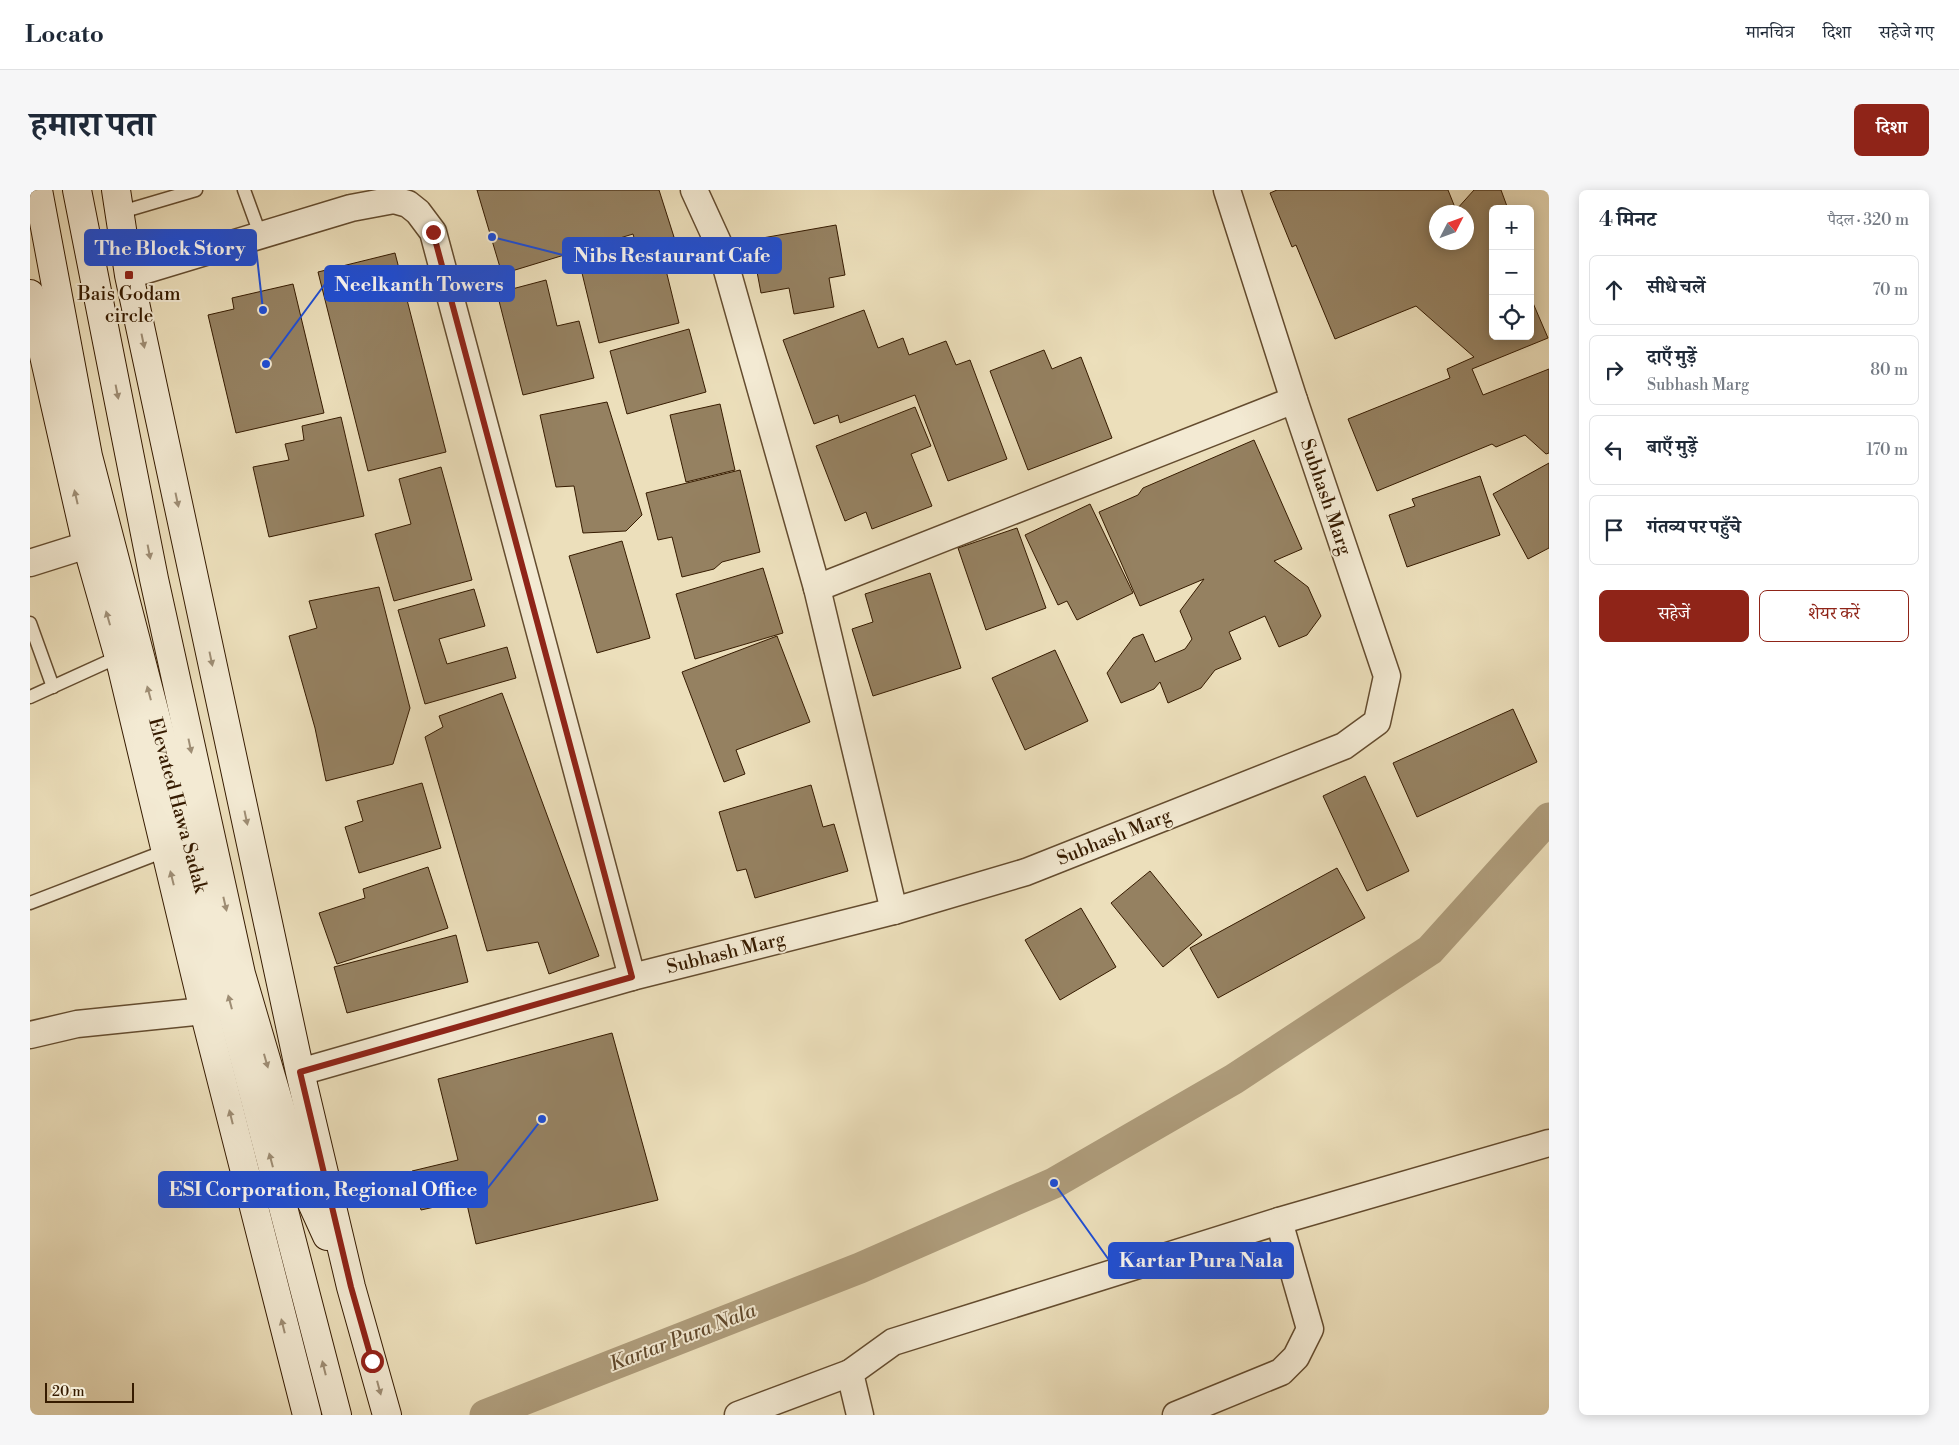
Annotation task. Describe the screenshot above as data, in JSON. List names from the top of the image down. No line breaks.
{"streets":{"main road":["Elevated Hawa Sadak"],"street":["Subhash Marg"]},"water":["Kartar Pura Nala"],"places":{"other":["Nibs Restaurant Cafe","The Block Story","Neelkanth Towers","ESI Corporation, Regional Office","Kartar Pura Nala"],"transit":["Bais Godam circle"]},"scale_bar":"20 m","north":"top right","page":{"header":"Locato","nav":["मानचित्र","दिशा","सहेजे गए"],"title":"हमारा पता","buttons":["दिशा",["सहेजें","शेयर करें"]],"heading":["4 मिनट","पैदल · 320 m"],"map_buttons":["+","−"],"list":[["सीधे चलें","70 m"],["दाएँ मुड़ें","Subhash Marg","80 m"],["बाएँ मुड़ें","170 m"],"गंतव्य पर पहुँचे"],"scale":"20 m"}}
